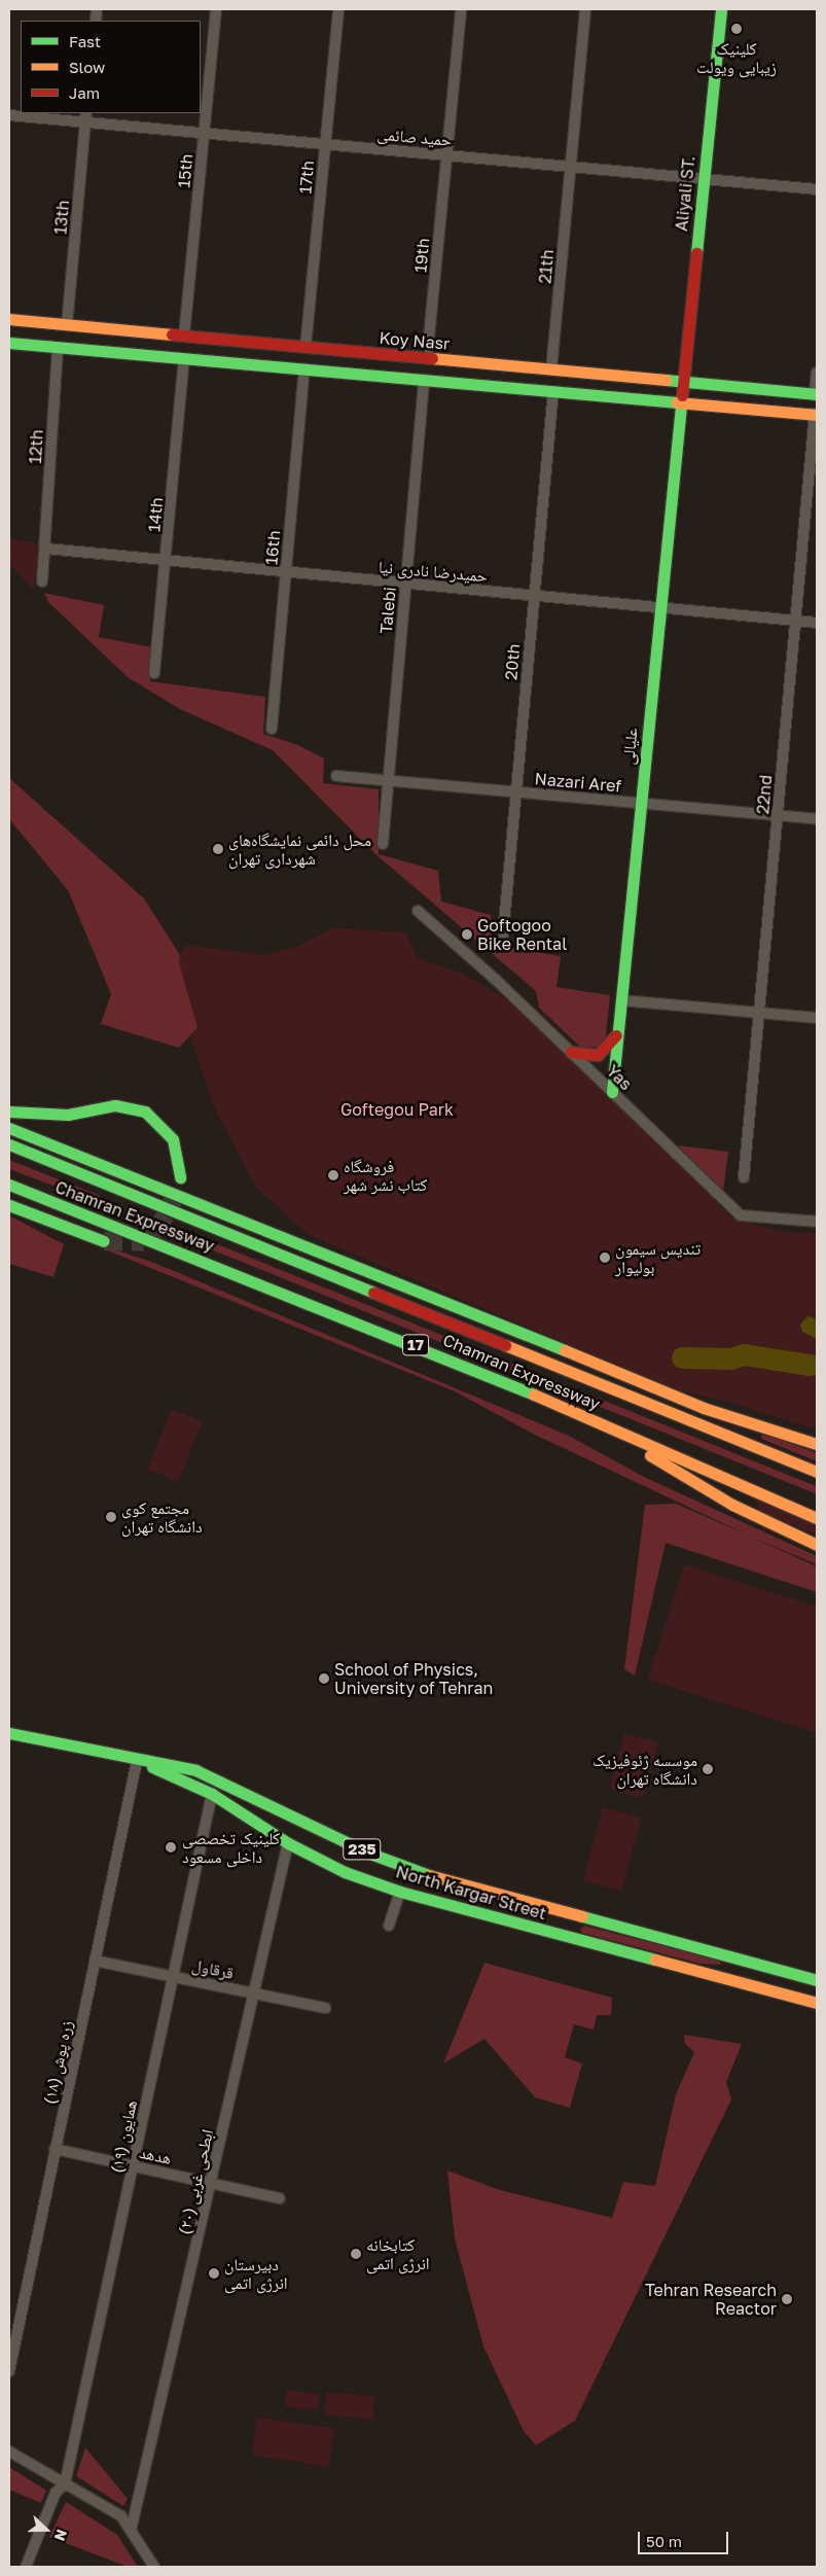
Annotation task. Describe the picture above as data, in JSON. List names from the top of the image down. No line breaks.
{"streets":{"main road":["Aliyali ST.","Koy Nasr","علیالی","Chamran Expressway","17","235","North Kargar Street"],"street":["حمید صائمی","15th","17th","13th","19th","21th","12th","14th","16th","حمیدرضا نادری نیا","Talebi","20th","Nazari Aref","22nd","Yas","قرقاول","زره پوش (۱۸)","همایون (۱۹)","هدهد","ابطحی غربی (۲۰)"]},"crossings":[["حمید صائمی","15th"],["حمید صائمی","17th"],["حمید صائمی","Aliyali ST."],["حمید صائمی","13th"],["حمید صائمی","19th"],["حمید صائمی","21th"],["15th","Koy Nasr"],["17th","Koy Nasr"],["Aliyali ST.","Koy Nasr"],["Aliyali ST.","علیالی"],["13th","Koy Nasr"],["19th","Koy Nasr"],["21th","Koy Nasr"],["12th","حمیدرضا نادری نیا"],["14th","حمیدرضا نادری نیا"],["16th","حمیدرضا نادری نیا"],["حمیدرضا نادری نیا","Talebi"],["حمیدرضا نادری نیا","20th"],["حمیدرضا نادری نیا","علیالی"],["حمیدرضا نادری نیا","22nd"],["Talebi","Nazari Aref"],["20th","Nazari Aref"],["علیالی","Nazari Aref"],["علیالی","Yas"],["Nazari Aref","22nd"],["North Kargar Street","زره پوش (۱۸)"],["North Kargar Street","همایون (۱۹)"],["North Kargar Street","ابطحی غربی (۲۰)"],["قرقاول","زره پوش (۱۸)"],["قرقاول","همایون (۱۹)"],["قرقاول","ابطحی غربی (۲۰)"],["زره پوش (۱۸)","هدهد"],["همایون (۱۹)","هدهد"],["هدهد","ابطحی غربی (۲۰)"]],"parks":["Goftegou Park"],"places":["کلینیک زیبایی ویولت","محل دائمی نمایشگاه‌های شهرداری تهران","Goftogoo Bike Rental","فروشگاه کتاب نشر شهر","تندیس سیمون بولیوار","مجتمع کوی دانشگاه تهران","School of Physics, University of Tehran","موسسه ژئوفیزیک دانشگاه تهران","کلینیک تخصصی داخلی مسعود","کتابخانه انرژی اتمی","دبیرستان انرژی اتمی","Tehran Research Reactor"],"legend":["Fast","Slow","Jam"],"scale_bar":"50 m","north":"right"}
